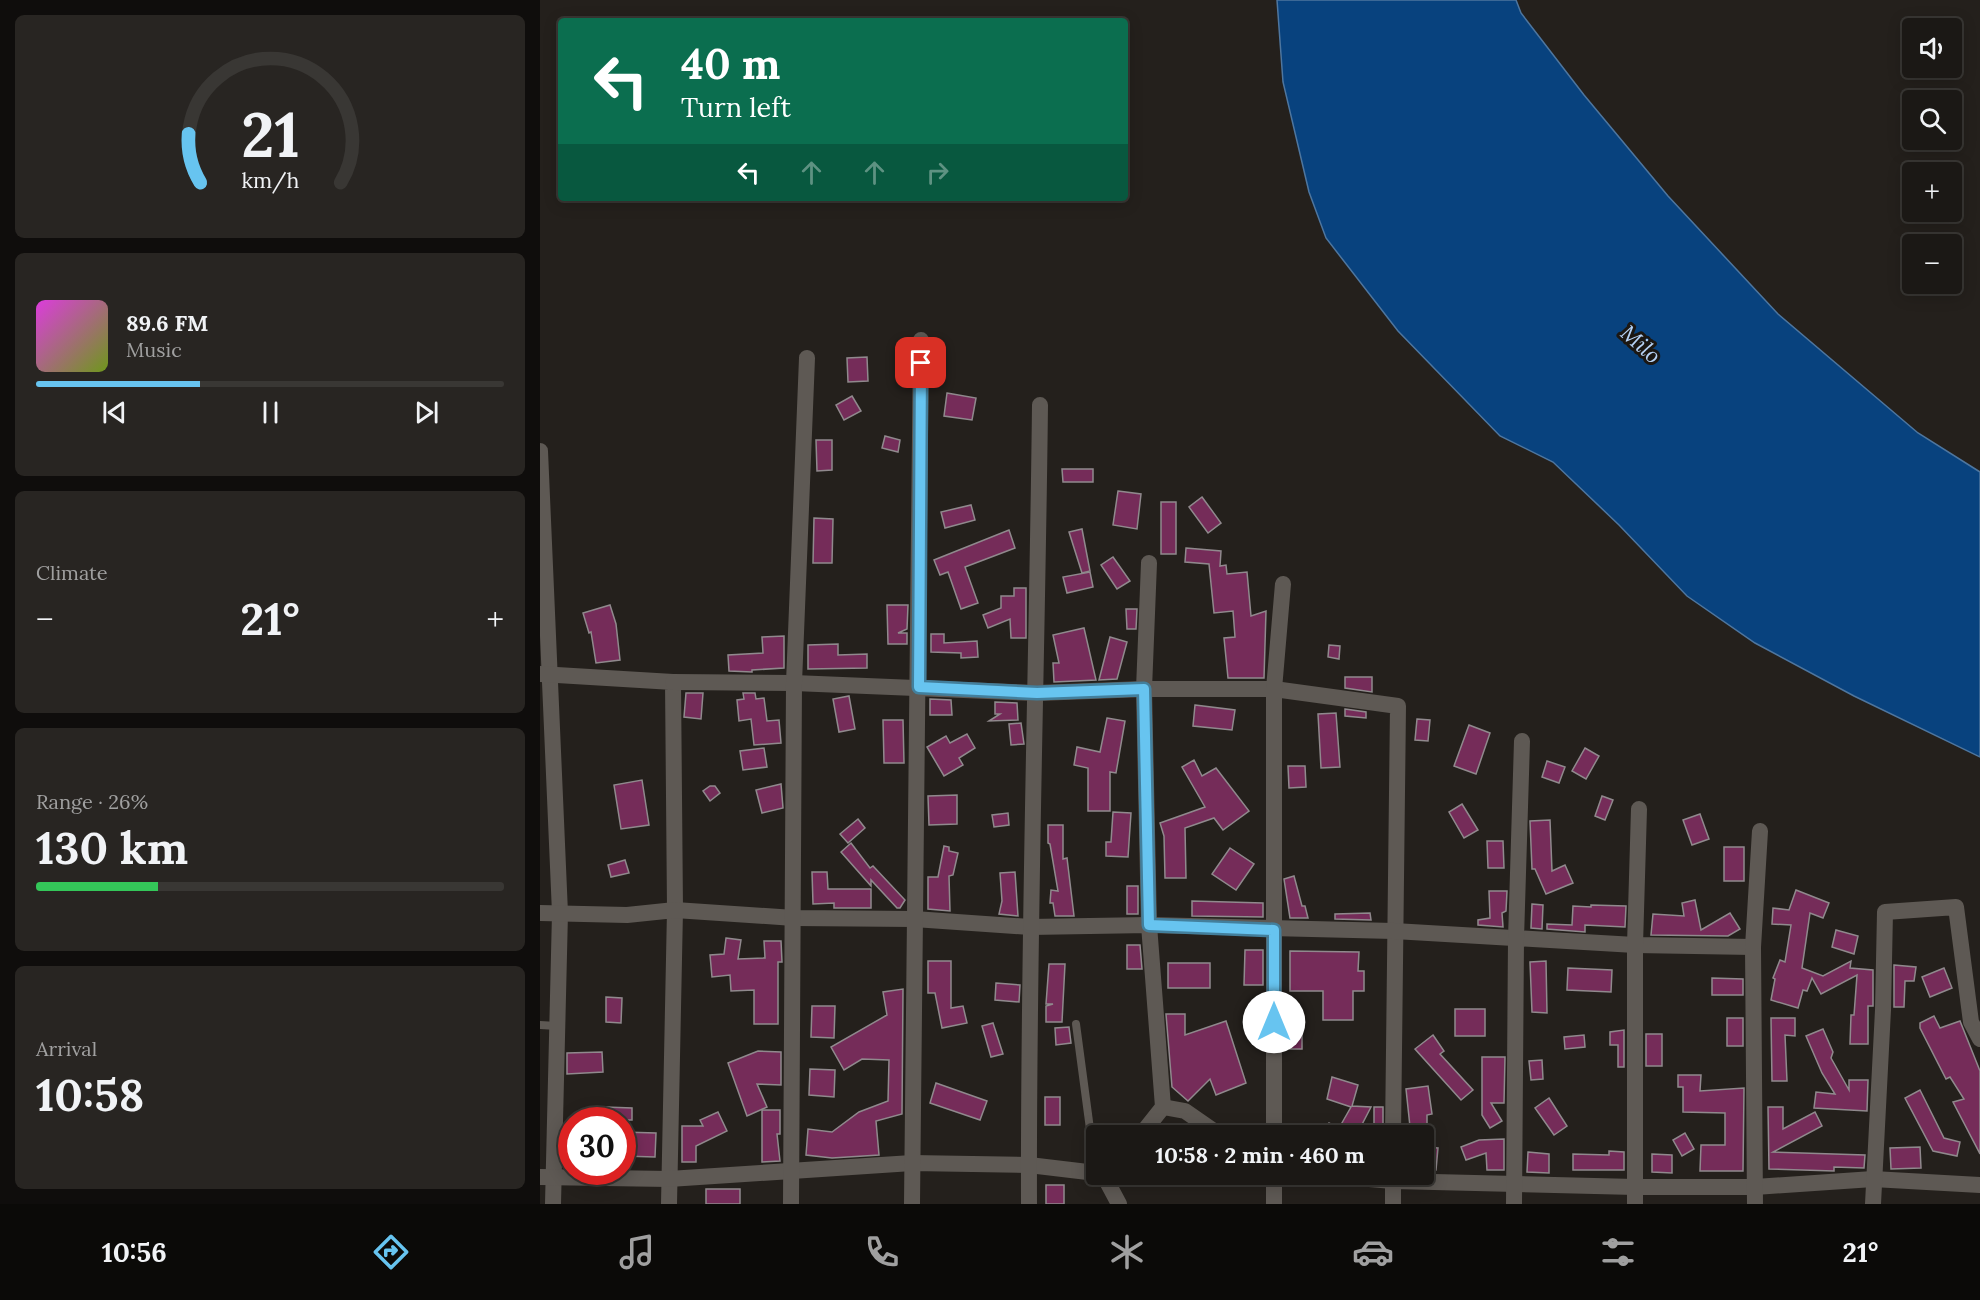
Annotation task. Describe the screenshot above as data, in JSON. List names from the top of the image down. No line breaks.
{"water":["Milo"],"page":{"map_buttons":["+","−"],"turn":["40 m","Turn left"],"song":["89.6 FM","Music"],"tile":["Climate",["Range · 26%","130 km"],["Arrival","10:58"]],"heat":["−","21°","+"],"limit":"30","trip":"10:58 · 2 min · 460 m","tabs":["10:56","21°"],"gauge":["21","km/h"]}}
